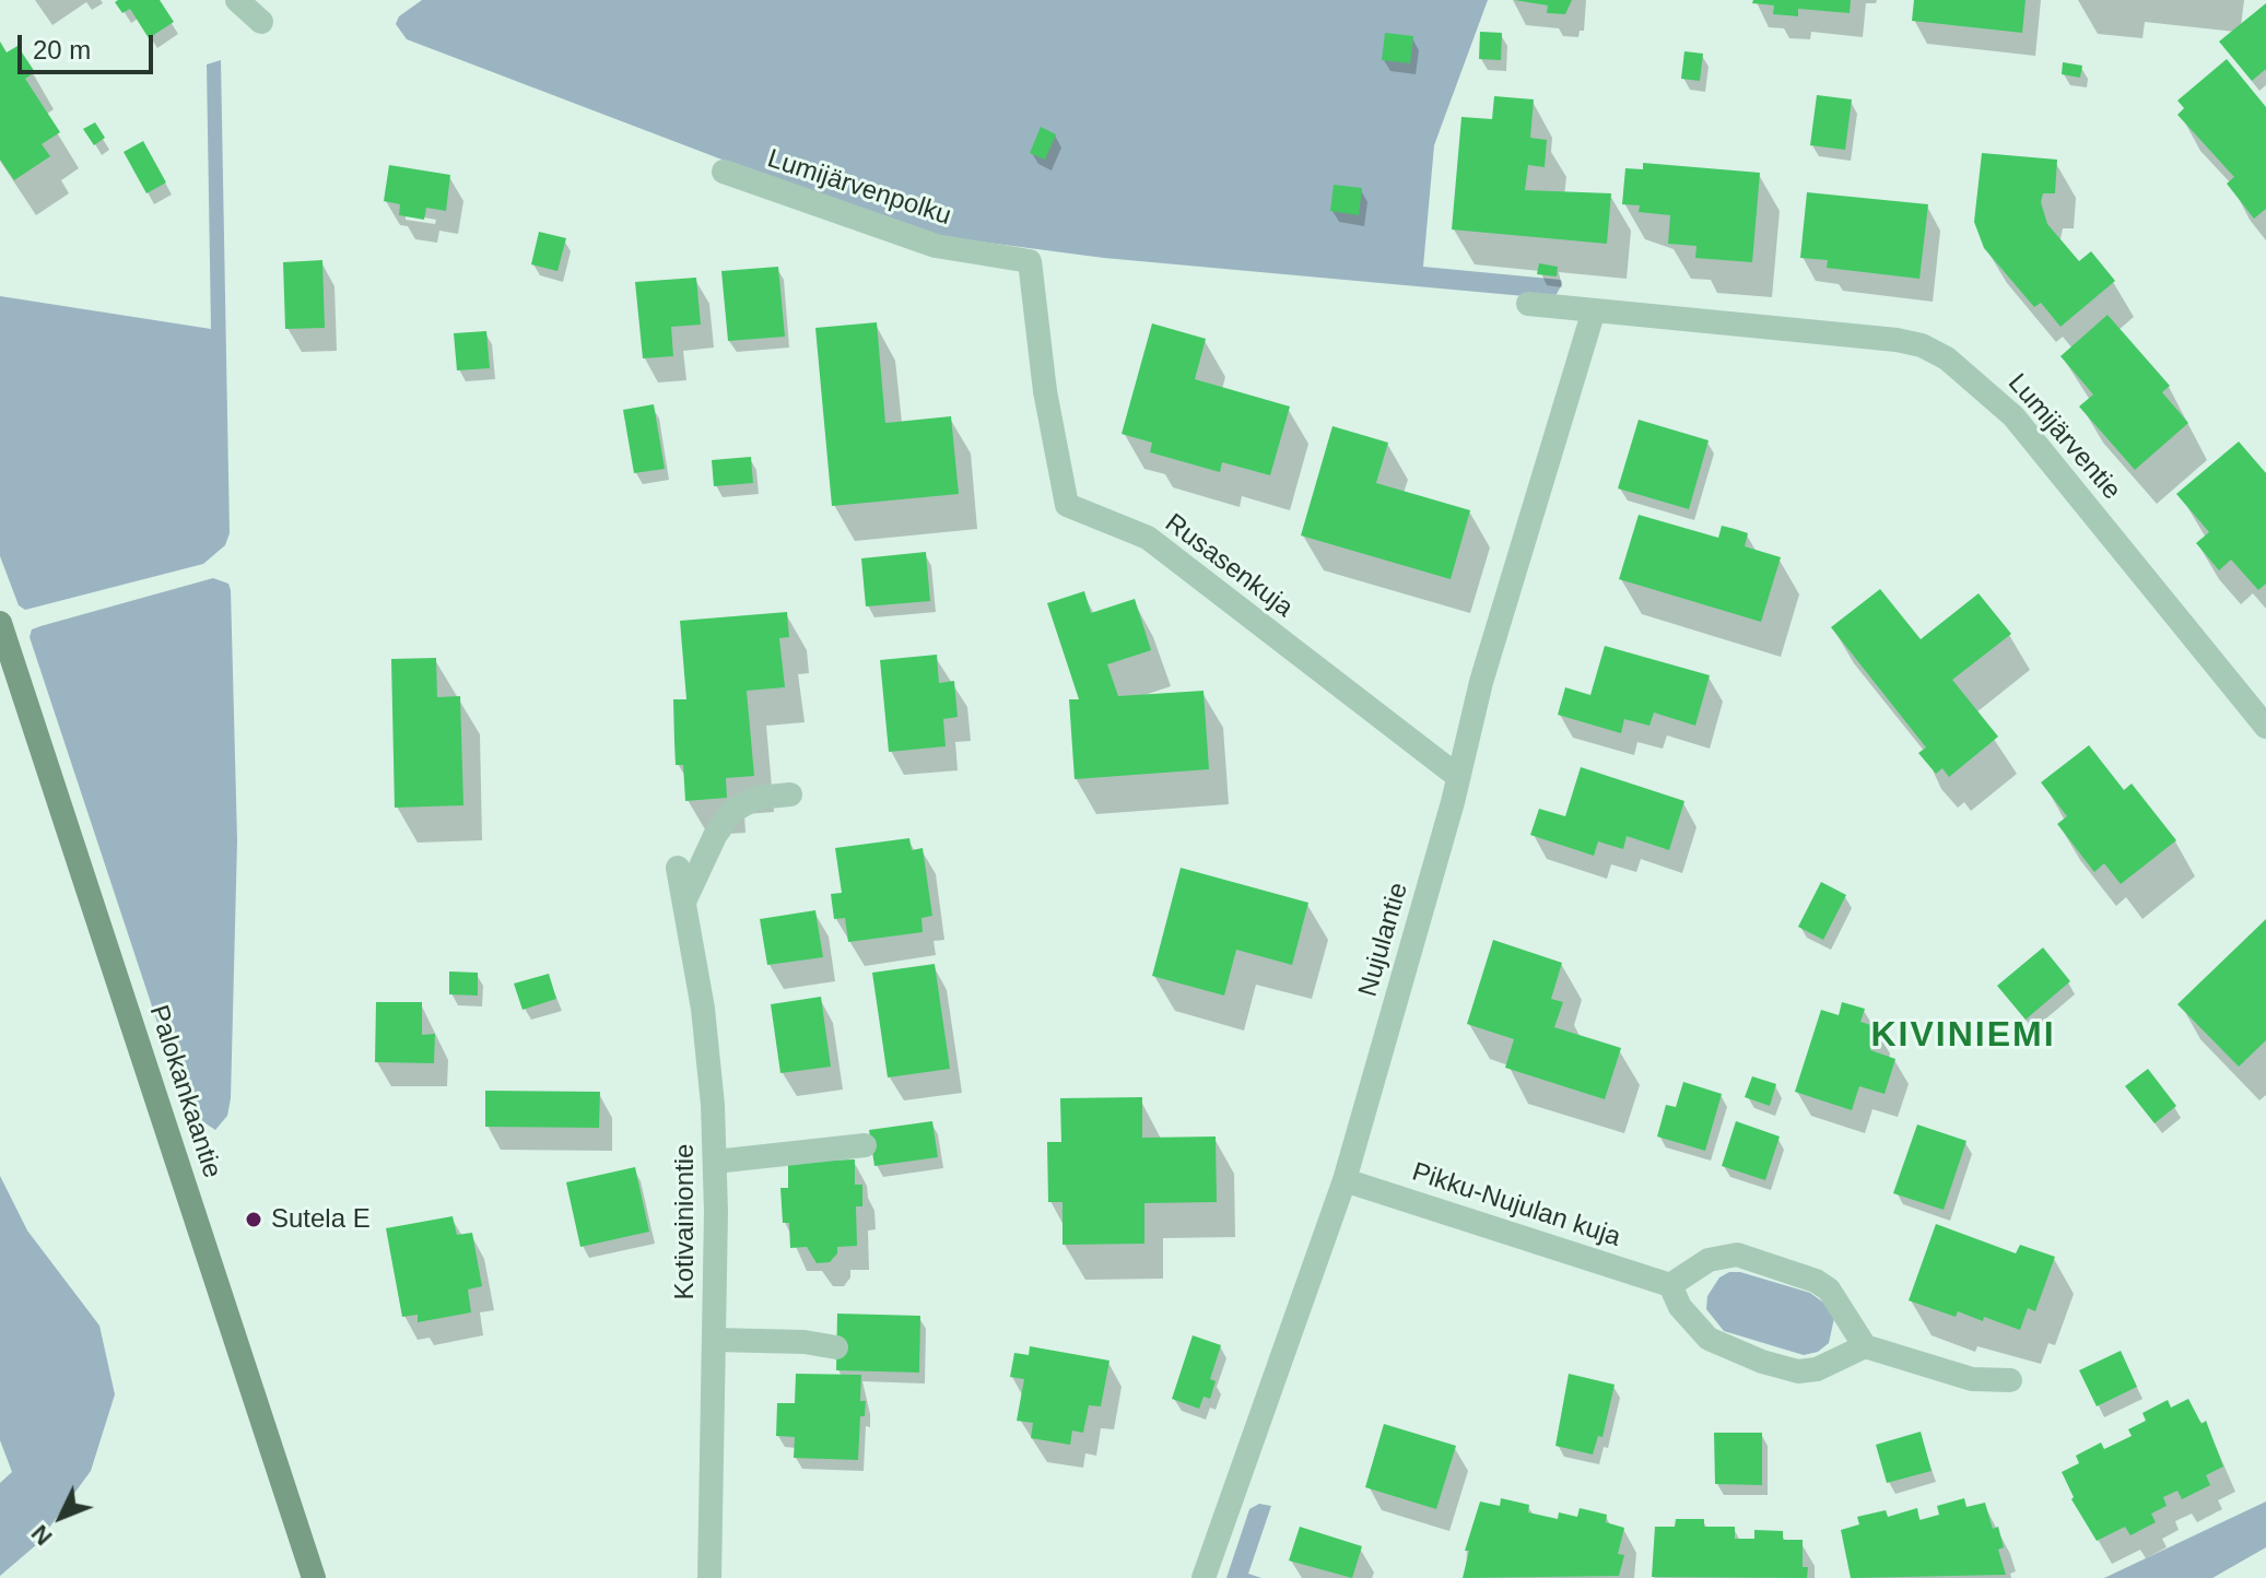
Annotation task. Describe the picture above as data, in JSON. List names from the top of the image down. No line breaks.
{"streets":{"main road":["Palokankaantie"],"street":["Lumijärvenpolku","Lumijärventie","Rusasenkuja","Nujulantie","Pikku-Nujulan kuja","Kotivainiontie"]},"crossings":[["Lumijärvenpolku","Rusasenkuja"],["Lumijärventie","Nujulantie"],["Rusasenkuja","Nujulantie"],["Nujulantie","Pikku-Nujulan kuja"]],"districts":["KIVINIEMI"],"places":["Sutela E"],"scale_bar":"20 m","north":"bottom left"}
